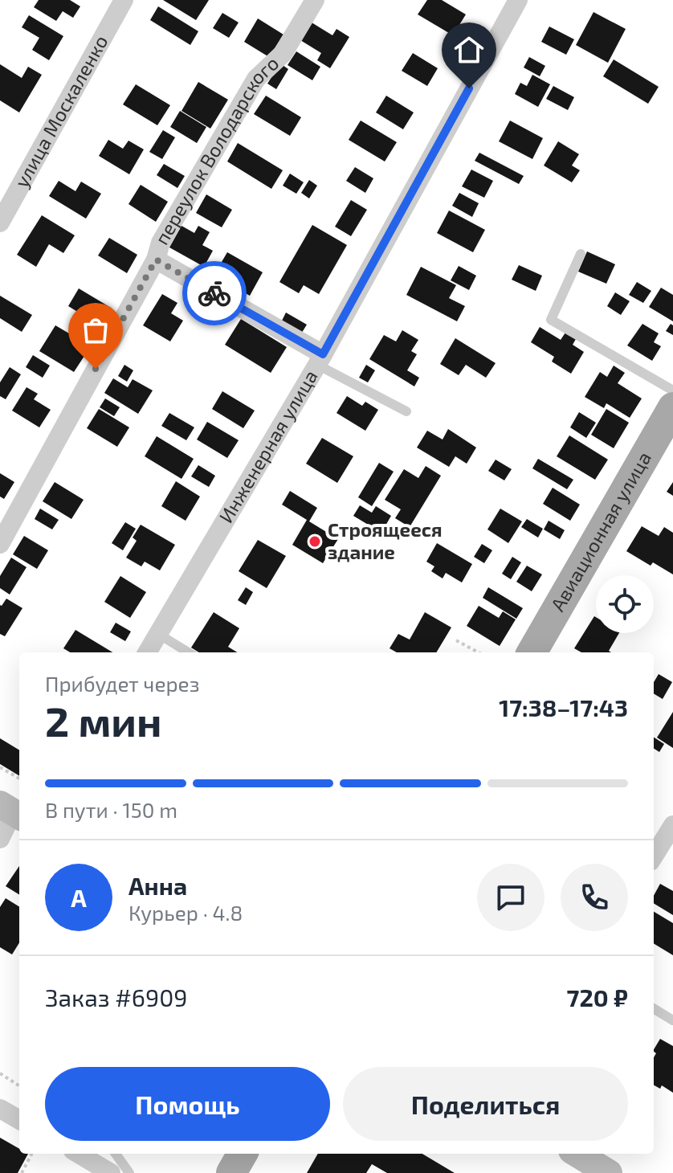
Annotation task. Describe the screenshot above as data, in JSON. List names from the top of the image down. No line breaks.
{"streets":{"main road":["Авиационная улица"],"street":["улица Москаленко","переулок Володарского","Инженерная улица"]},"places":["Строящееся здание"],"page":{"heading":["2 мин","Прибудет через","17:38–17:43"],"panel":["Анна","Курьер · 4.8","Заказ #6909","720 ₽"],"bar":"В пути · 150 m","round":"А","buttons":["Помощь","Поделиться"]}}
